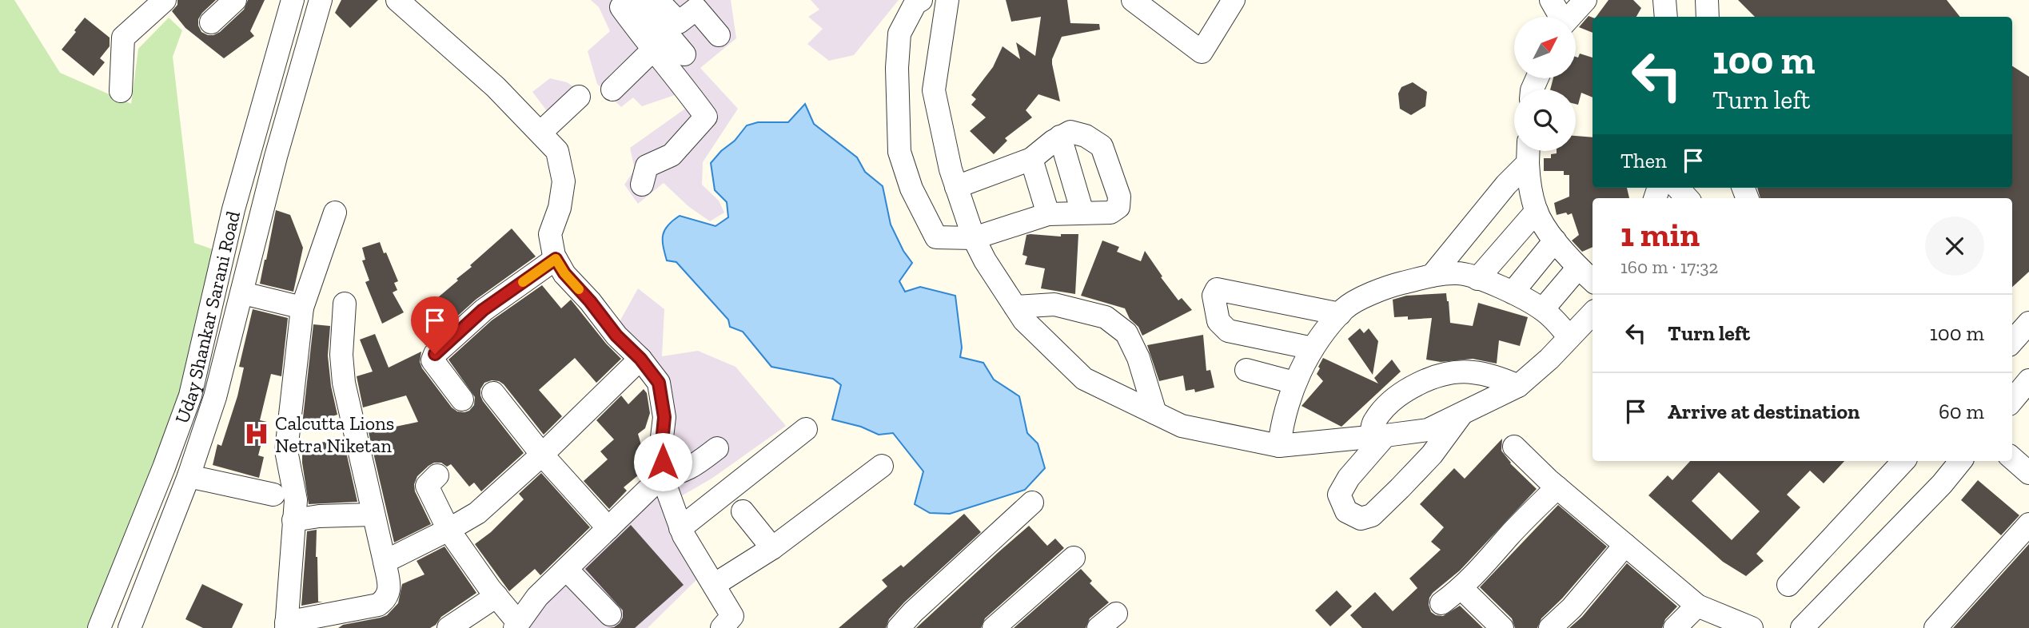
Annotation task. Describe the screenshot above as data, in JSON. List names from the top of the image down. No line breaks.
{"streets":{"street":["Uday Shankar Sarani Road"]},"places":{"hospital":["Calcutta Lions Netra Niketan"]},"north":"top right","page":{"turn":["100 m","Turn left"],"then":"Then","heading":["1 min","160 m · 17:32"],"list":[{"name":"Turn left","value":"100 m"},{"name":"Arrive at destination","value":"60 m"}]}}
